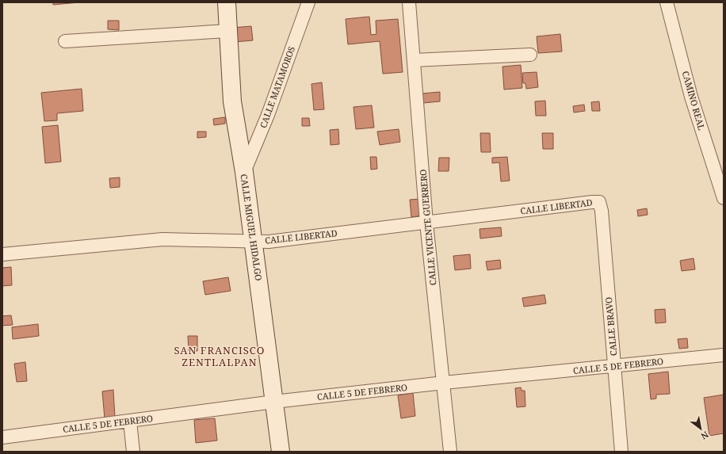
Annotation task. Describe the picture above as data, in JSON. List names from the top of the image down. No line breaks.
{"streets":{"street":["CALLE MATAMOROS","CAMINO REAL","CALLE LIBERTAD","CALLE MIGUEL HIDALGO","CALLE VICENTE GUERRERO","CALLE BRAVO","CALLE 5 DE FEBRERO"]},"crossings":[["CALLE MATAMOROS","CALLE MIGUEL HIDALGO"],["CALLE LIBERTAD","CALLE MIGUEL HIDALGO"],["CALLE LIBERTAD","CALLE VICENTE GUERRERO"],["CALLE LIBERTAD","CALLE BRAVO"],["CALLE MIGUEL HIDALGO","CALLE 5 DE FEBRERO"],["CALLE VICENTE GUERRERO","CALLE 5 DE FEBRERO"],["CALLE BRAVO","CALLE 5 DE FEBRERO"]],"districts":["SAN FRANCISCO ZENTLALPAN"],"north":"bottom right"}
